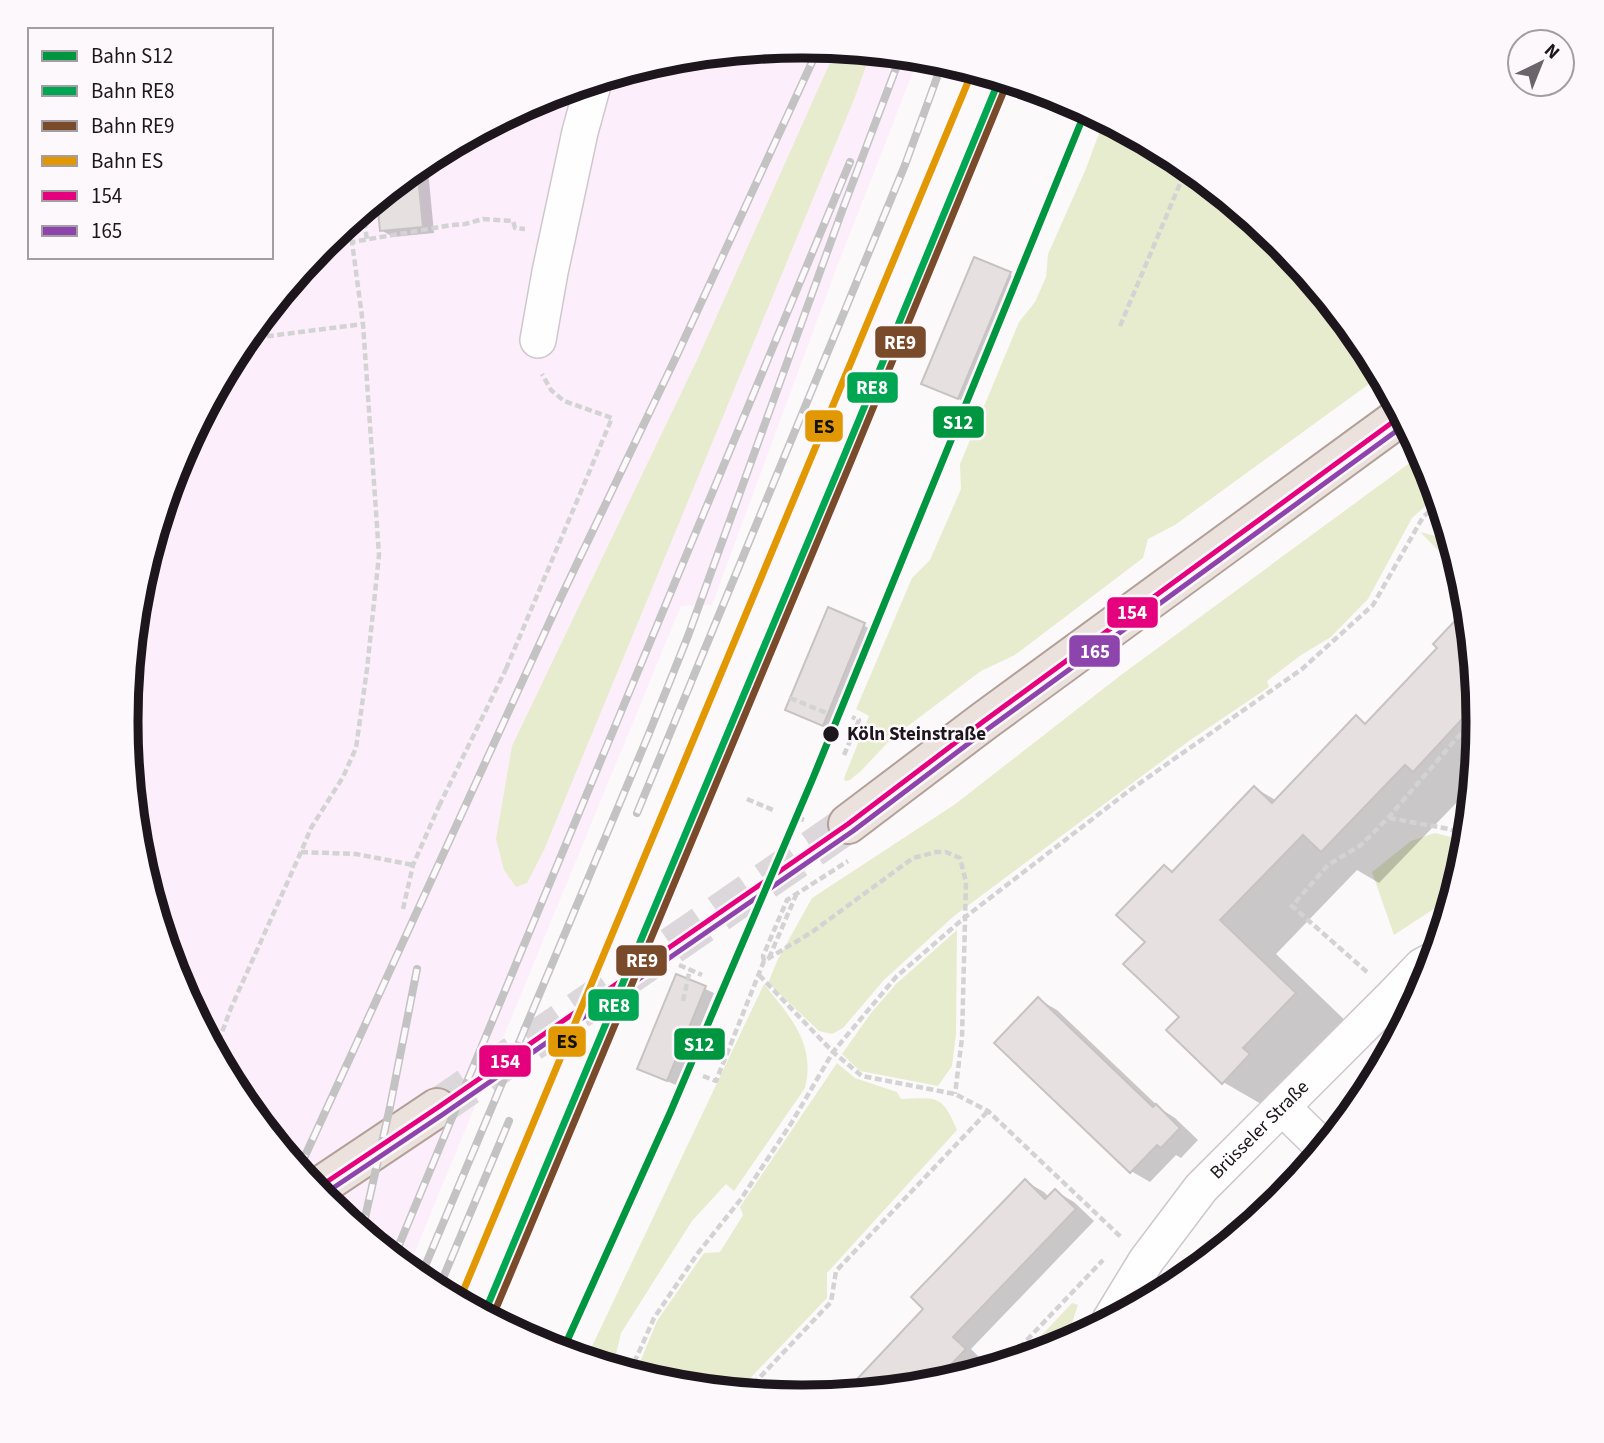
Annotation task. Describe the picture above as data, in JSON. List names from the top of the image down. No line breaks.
{"streets":{"street":["Brüsseler Straße"]},"places":["Köln Steinstraße"],"lines":["rail line ES","rail line RE8","rail line RE9","rail line S12","transit line 154","transit line 165"],"legend":["Bahn S12","Bahn RE8","Bahn RE9","Bahn ES","154","165"],"north":"top right"}
